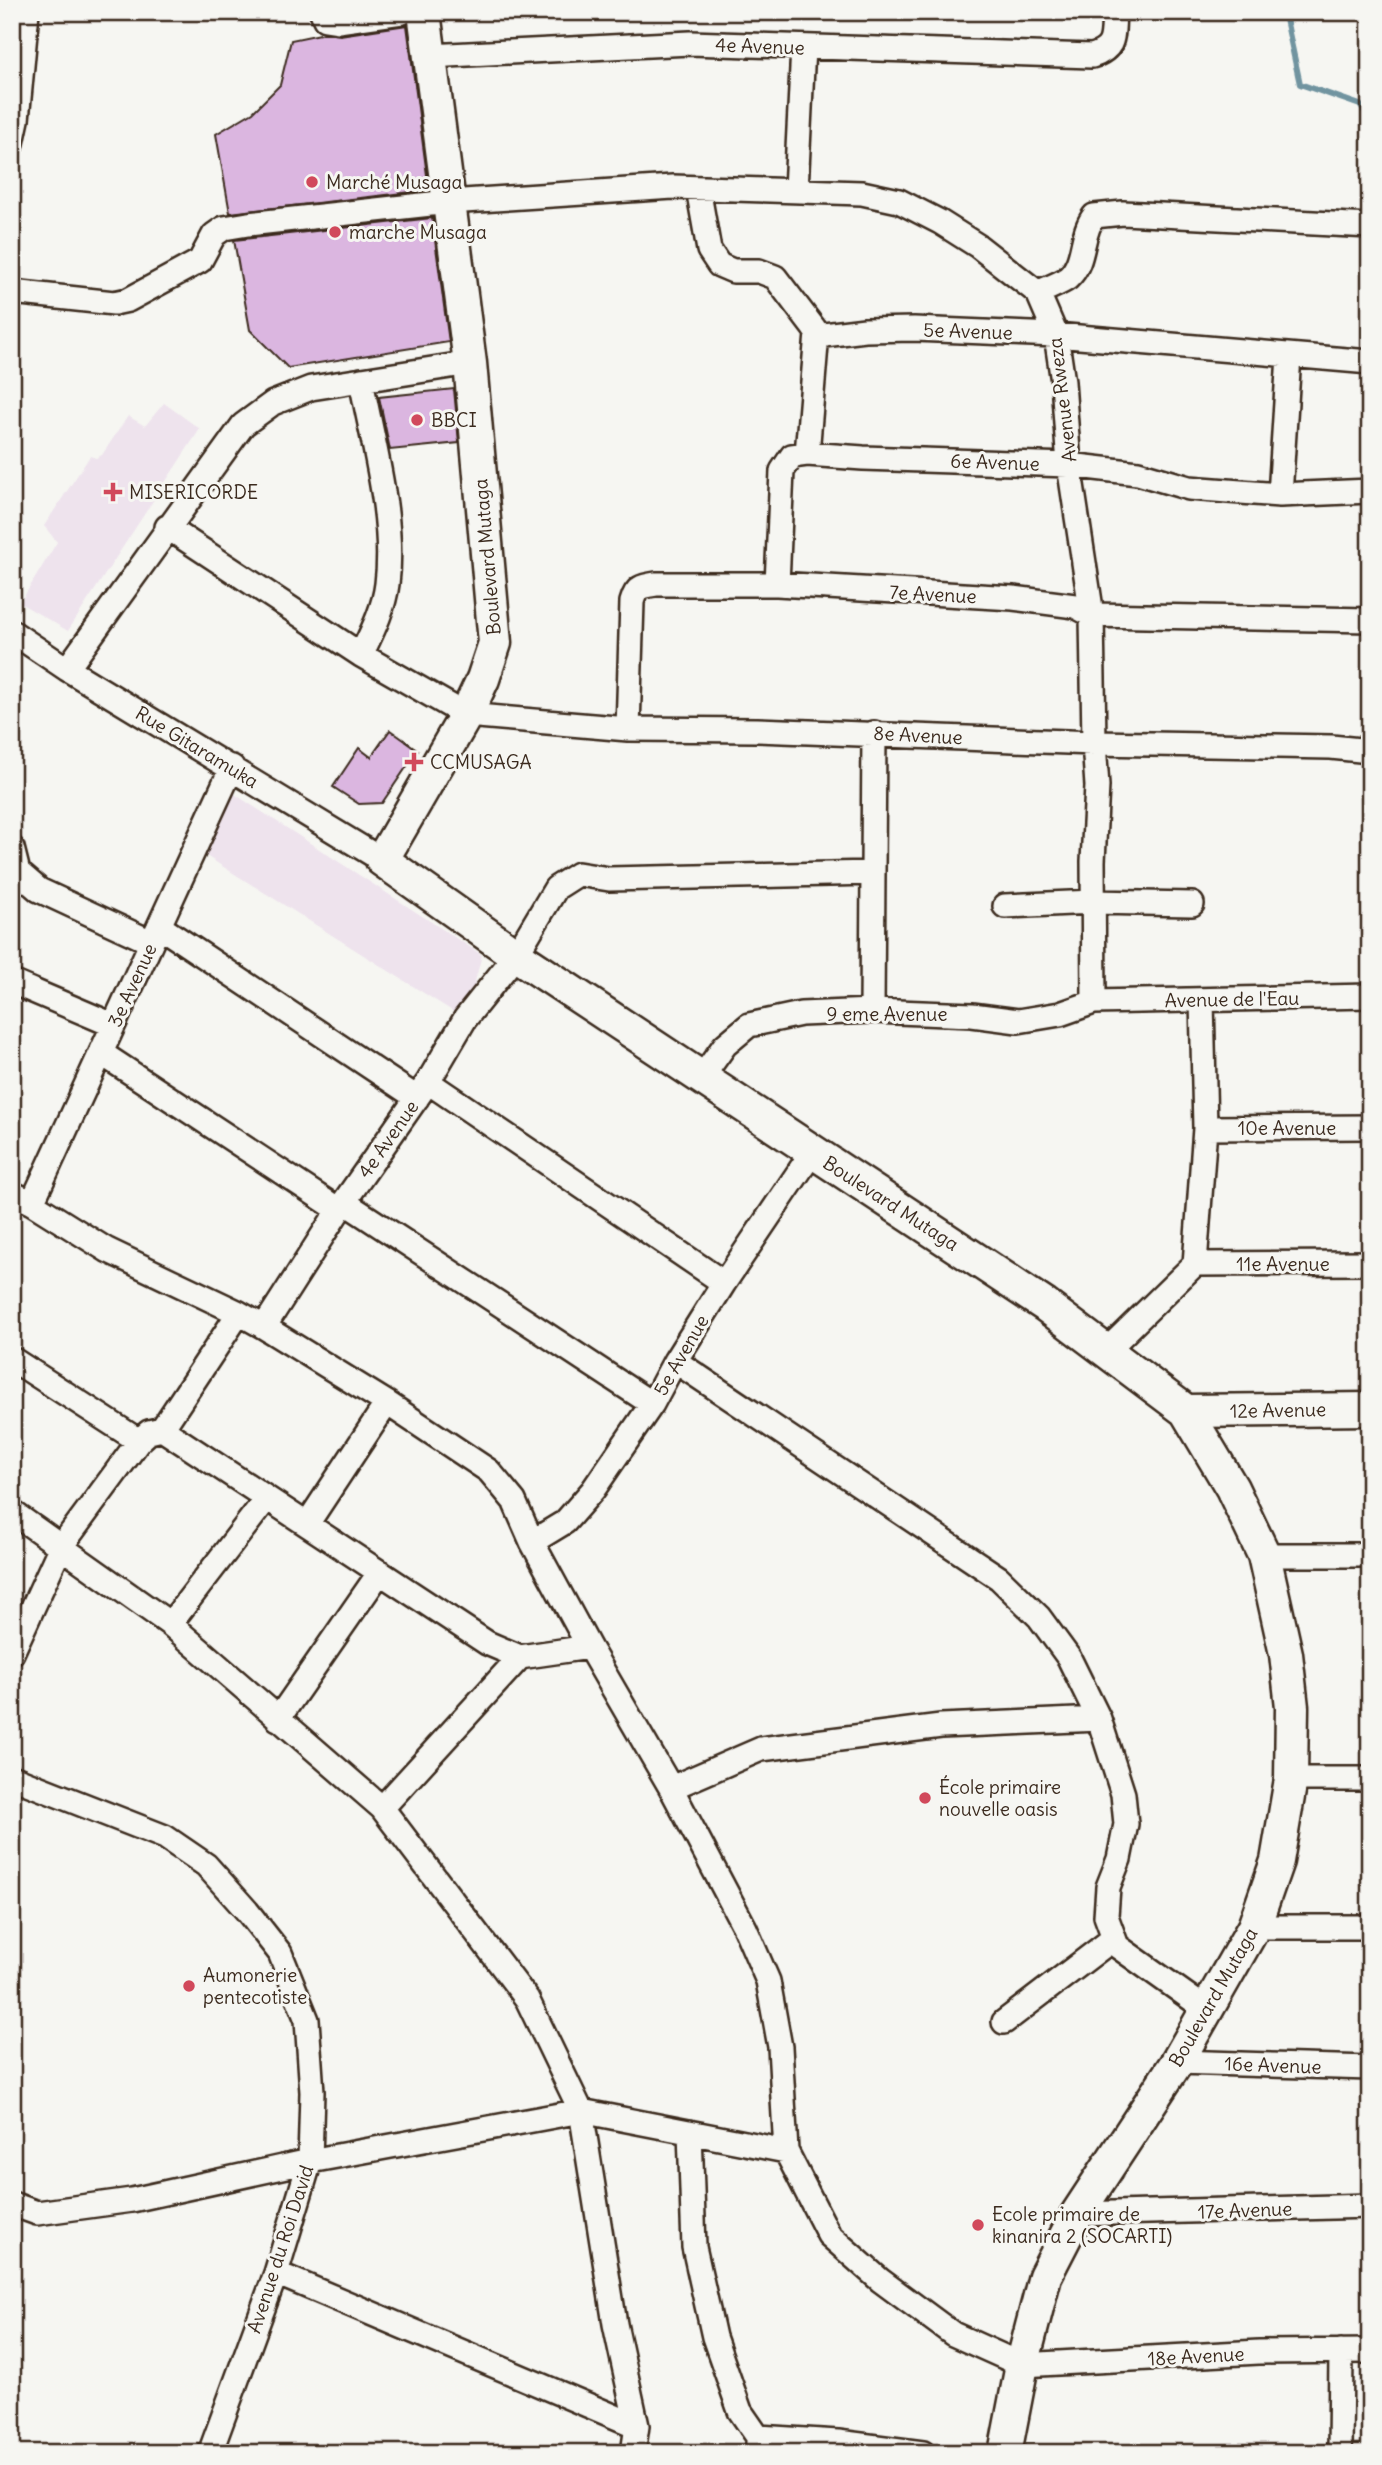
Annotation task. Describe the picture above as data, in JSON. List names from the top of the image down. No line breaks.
{"streets":{"street":["4e Avenue","5e Avenue","Avenue Rweza","6e Avenue","Boulevard Mutaga","7e Avenue","8e Avenue","Rue Gitaramuka","3e Avenue","Avenue de l'Eau","9 eme Avenue","10e Avenue","11e Avenue","12e Avenue","16e Avenue","17e Avenue","Avenue du Roi David","18e Avenue"]},"crossings":[["4e Avenue","Boulevard Mutaga"],["5e Avenue","Avenue Rweza"],["5e Avenue","Boulevard Mutaga"],["Avenue Rweza","6e Avenue"],["Avenue Rweza","Boulevard Mutaga"],["Avenue Rweza","7e Avenue"],["Avenue Rweza","8e Avenue"],["Avenue Rweza","Avenue de l'Eau"],["Avenue Rweza","9 eme Avenue"],["Boulevard Mutaga","8e Avenue"],["Boulevard Mutaga","Rue Gitaramuka"],["Boulevard Mutaga","9 eme Avenue"],["Boulevard Mutaga","12e Avenue"],["Boulevard Mutaga","16e Avenue"],["Boulevard Mutaga","17e Avenue"],["Boulevard Mutaga","18e Avenue"],["7e Avenue","8e Avenue"],["Rue Gitaramuka","3e Avenue"],["Avenue de l'Eau","9 eme Avenue"]],"places":{"other":["Marché Musaga","marche Musaga","BBCI","École primaire nouvelle oasis","Aumonerie pentecotiste","Ecole primaire de kinanira 2 (SOCARTI)"],"health":["MISERICORDE","CCMUSAGA"]}}
